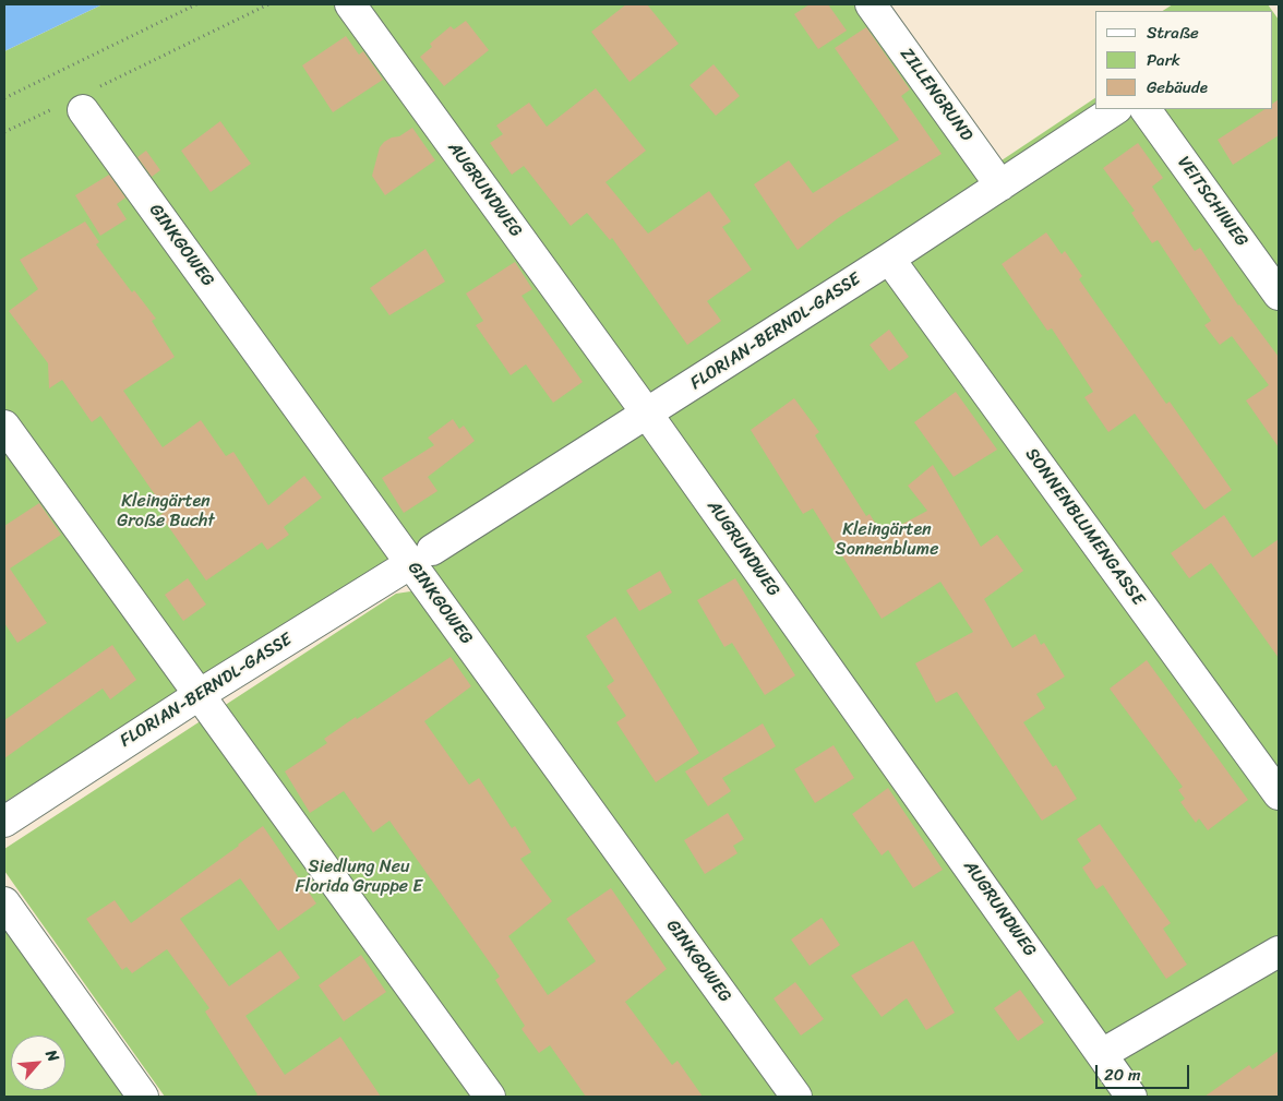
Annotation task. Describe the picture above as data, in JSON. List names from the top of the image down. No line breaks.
{"streets":{"street":["ZILLENGRUND","AUGRUNDWEG","VEITSCHIWEG","GINKGOWEG","FLORIAN-BERNDL-GASSE","SONNENBLUMENGASSE"]},"crossings":[["ZILLENGRUND","FLORIAN-BERNDL-GASSE"],["AUGRUNDWEG","FLORIAN-BERNDL-GASSE"],["GINKGOWEG","FLORIAN-BERNDL-GASSE"],["FLORIAN-BERNDL-GASSE","SONNENBLUMENGASSE"]],"parks":["Kleingärten Große Bucht","Kleingärten Sonnenblume","Siedlung Neu Florida Gruppe E"],"legend":["Straße","Park","Gebäude"],"scale_bar":"20 m","north":"top right"}
